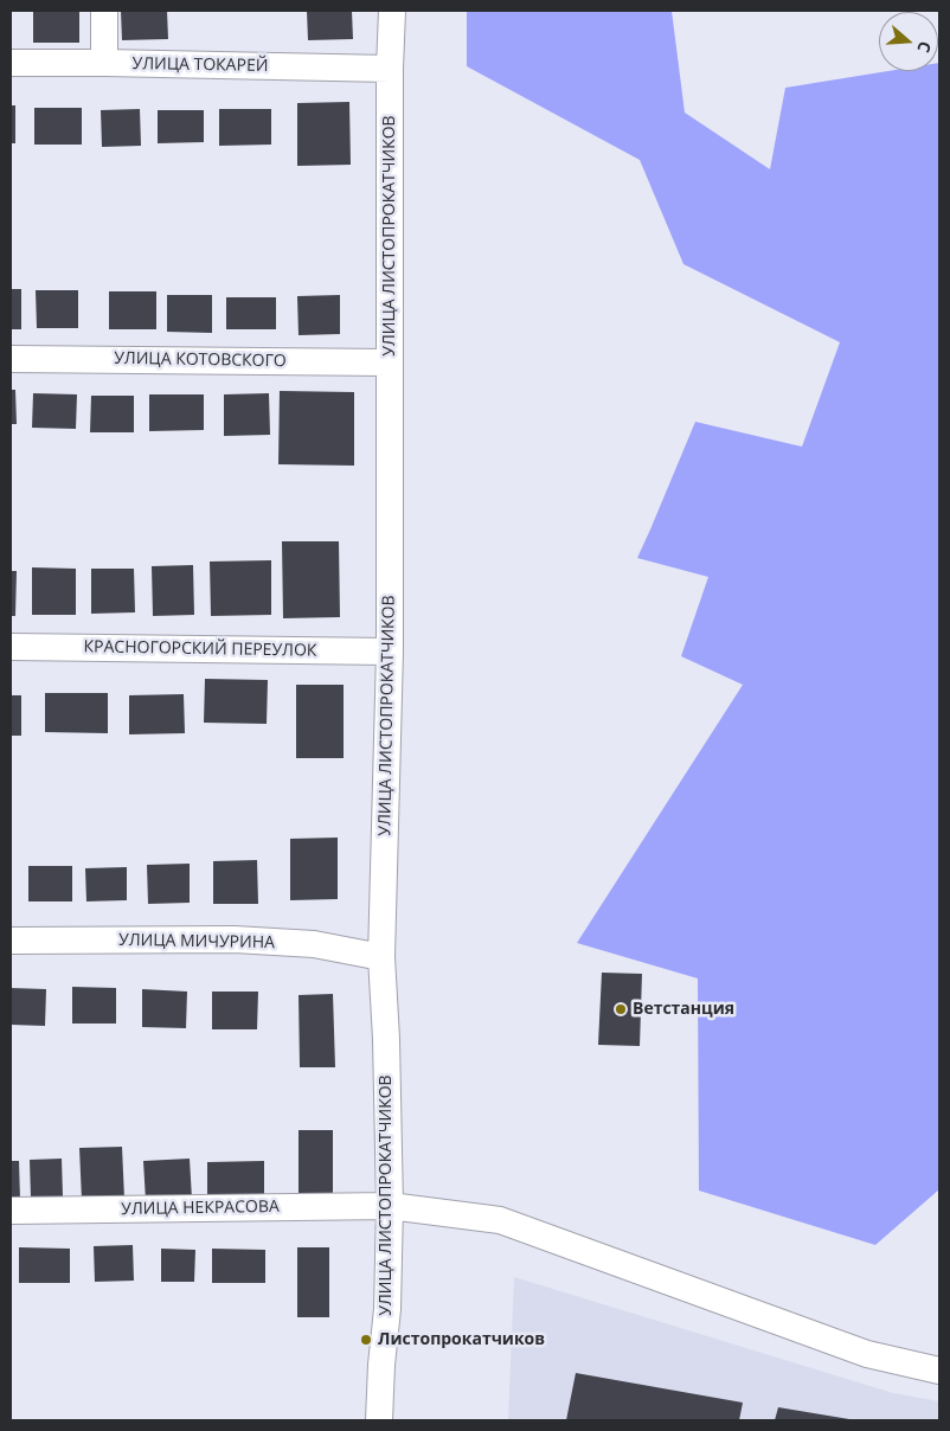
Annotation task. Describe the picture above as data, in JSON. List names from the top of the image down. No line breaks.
{"streets":{"street":["УЛИЦА ТОКАРЕЙ","УЛИЦА ЛИСТОПРОКАТЧИКОВ","УЛИЦА КОТОВСКОГО","КРАСНОГОРСКИЙ ПЕРЕУЛОК","УЛИЦА МИЧУРИНА","УЛИЦА НЕКРАСОВА"]},"crossings":[["УЛИЦА ТОКАРЕЙ","УЛИЦА ЛИСТОПРОКАТЧИКОВ"],["УЛИЦА ЛИСТОПРОКАТЧИКОВ","УЛИЦА КОТОВСКОГО"],["УЛИЦА ЛИСТОПРОКАТЧИКОВ","КРАСНОГОРСКИЙ ПЕРЕУЛОК"],["УЛИЦА ЛИСТОПРОКАТЧИКОВ","УЛИЦА МИЧУРИНА"],["УЛИЦА ЛИСТОПРОКАТЧИКОВ","УЛИЦА НЕКРАСОВА"]],"places":["Ветстанция","Листопрокатчиков"],"north":"right"}
